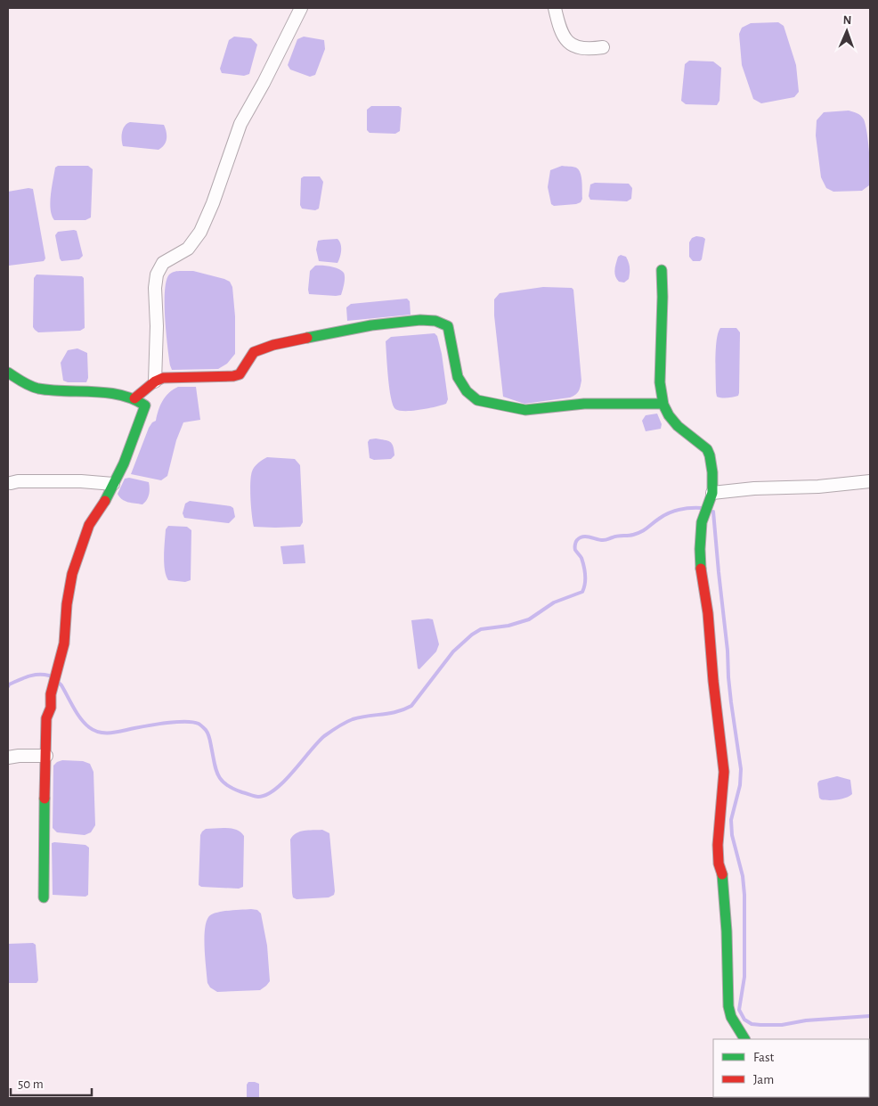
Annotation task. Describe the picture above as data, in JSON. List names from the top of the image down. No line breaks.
{"legend":["Fast","Jam"],"scale_bar":"50 m","north":"top"}
